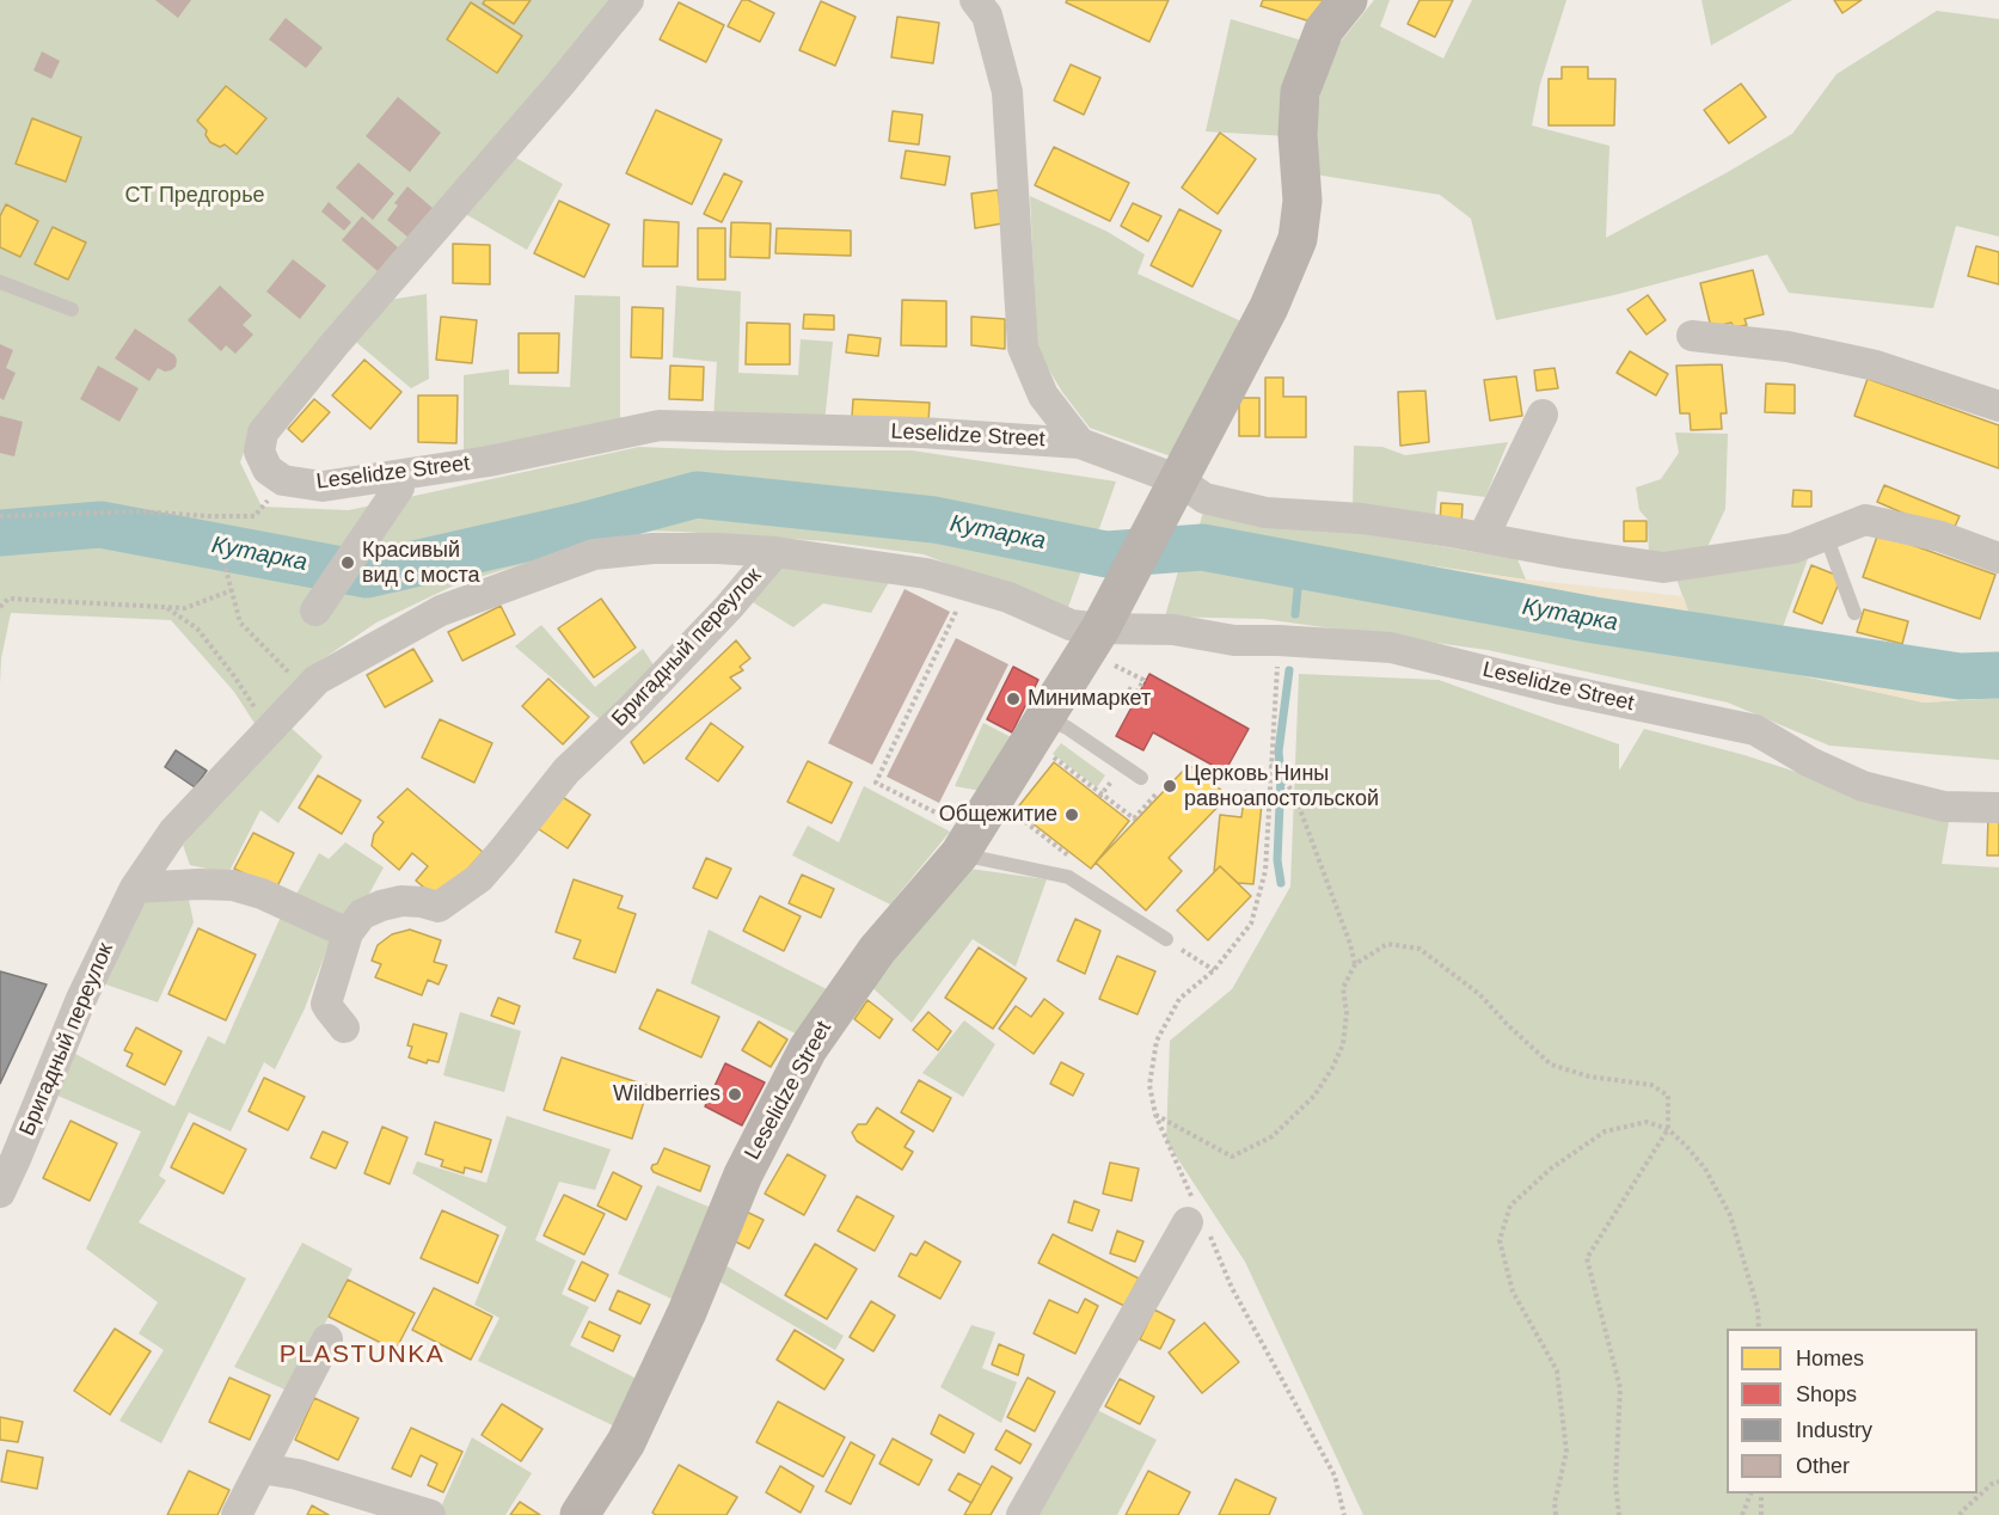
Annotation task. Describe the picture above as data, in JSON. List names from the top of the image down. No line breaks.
{"streets":{"street":["Leselidze Street","Бригадный переулок"]},"crossings":[["Leselidze Street","Бригадный переулок"]],"districts":["PLASTUNKA"],"water":["Кутарка"],"parks":["СТ Предгорье"],"places":["Красивый вид с моста","Минимаркет","Церковь Нины равноапостольской","Общежитие","Wildberries"],"legend":["Homes","Shops","Industry","Other"]}
